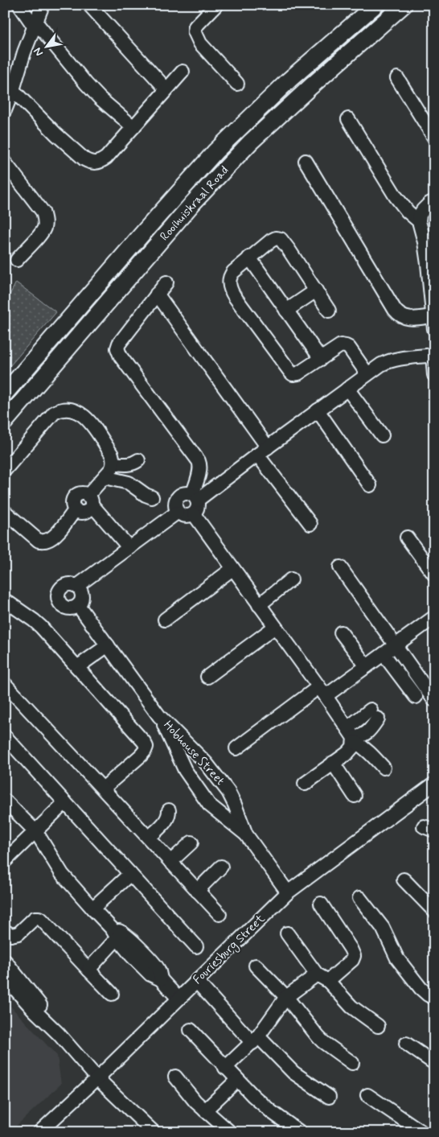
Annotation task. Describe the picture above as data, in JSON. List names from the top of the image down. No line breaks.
{"streets":{"main road":["Rooihuiskraal Road"],"street":["Hobhouse Street","Fouriesburg Street"]},"crossings":[["Hobhouse Street","Fouriesburg Street"]],"north":"bottom left"}
